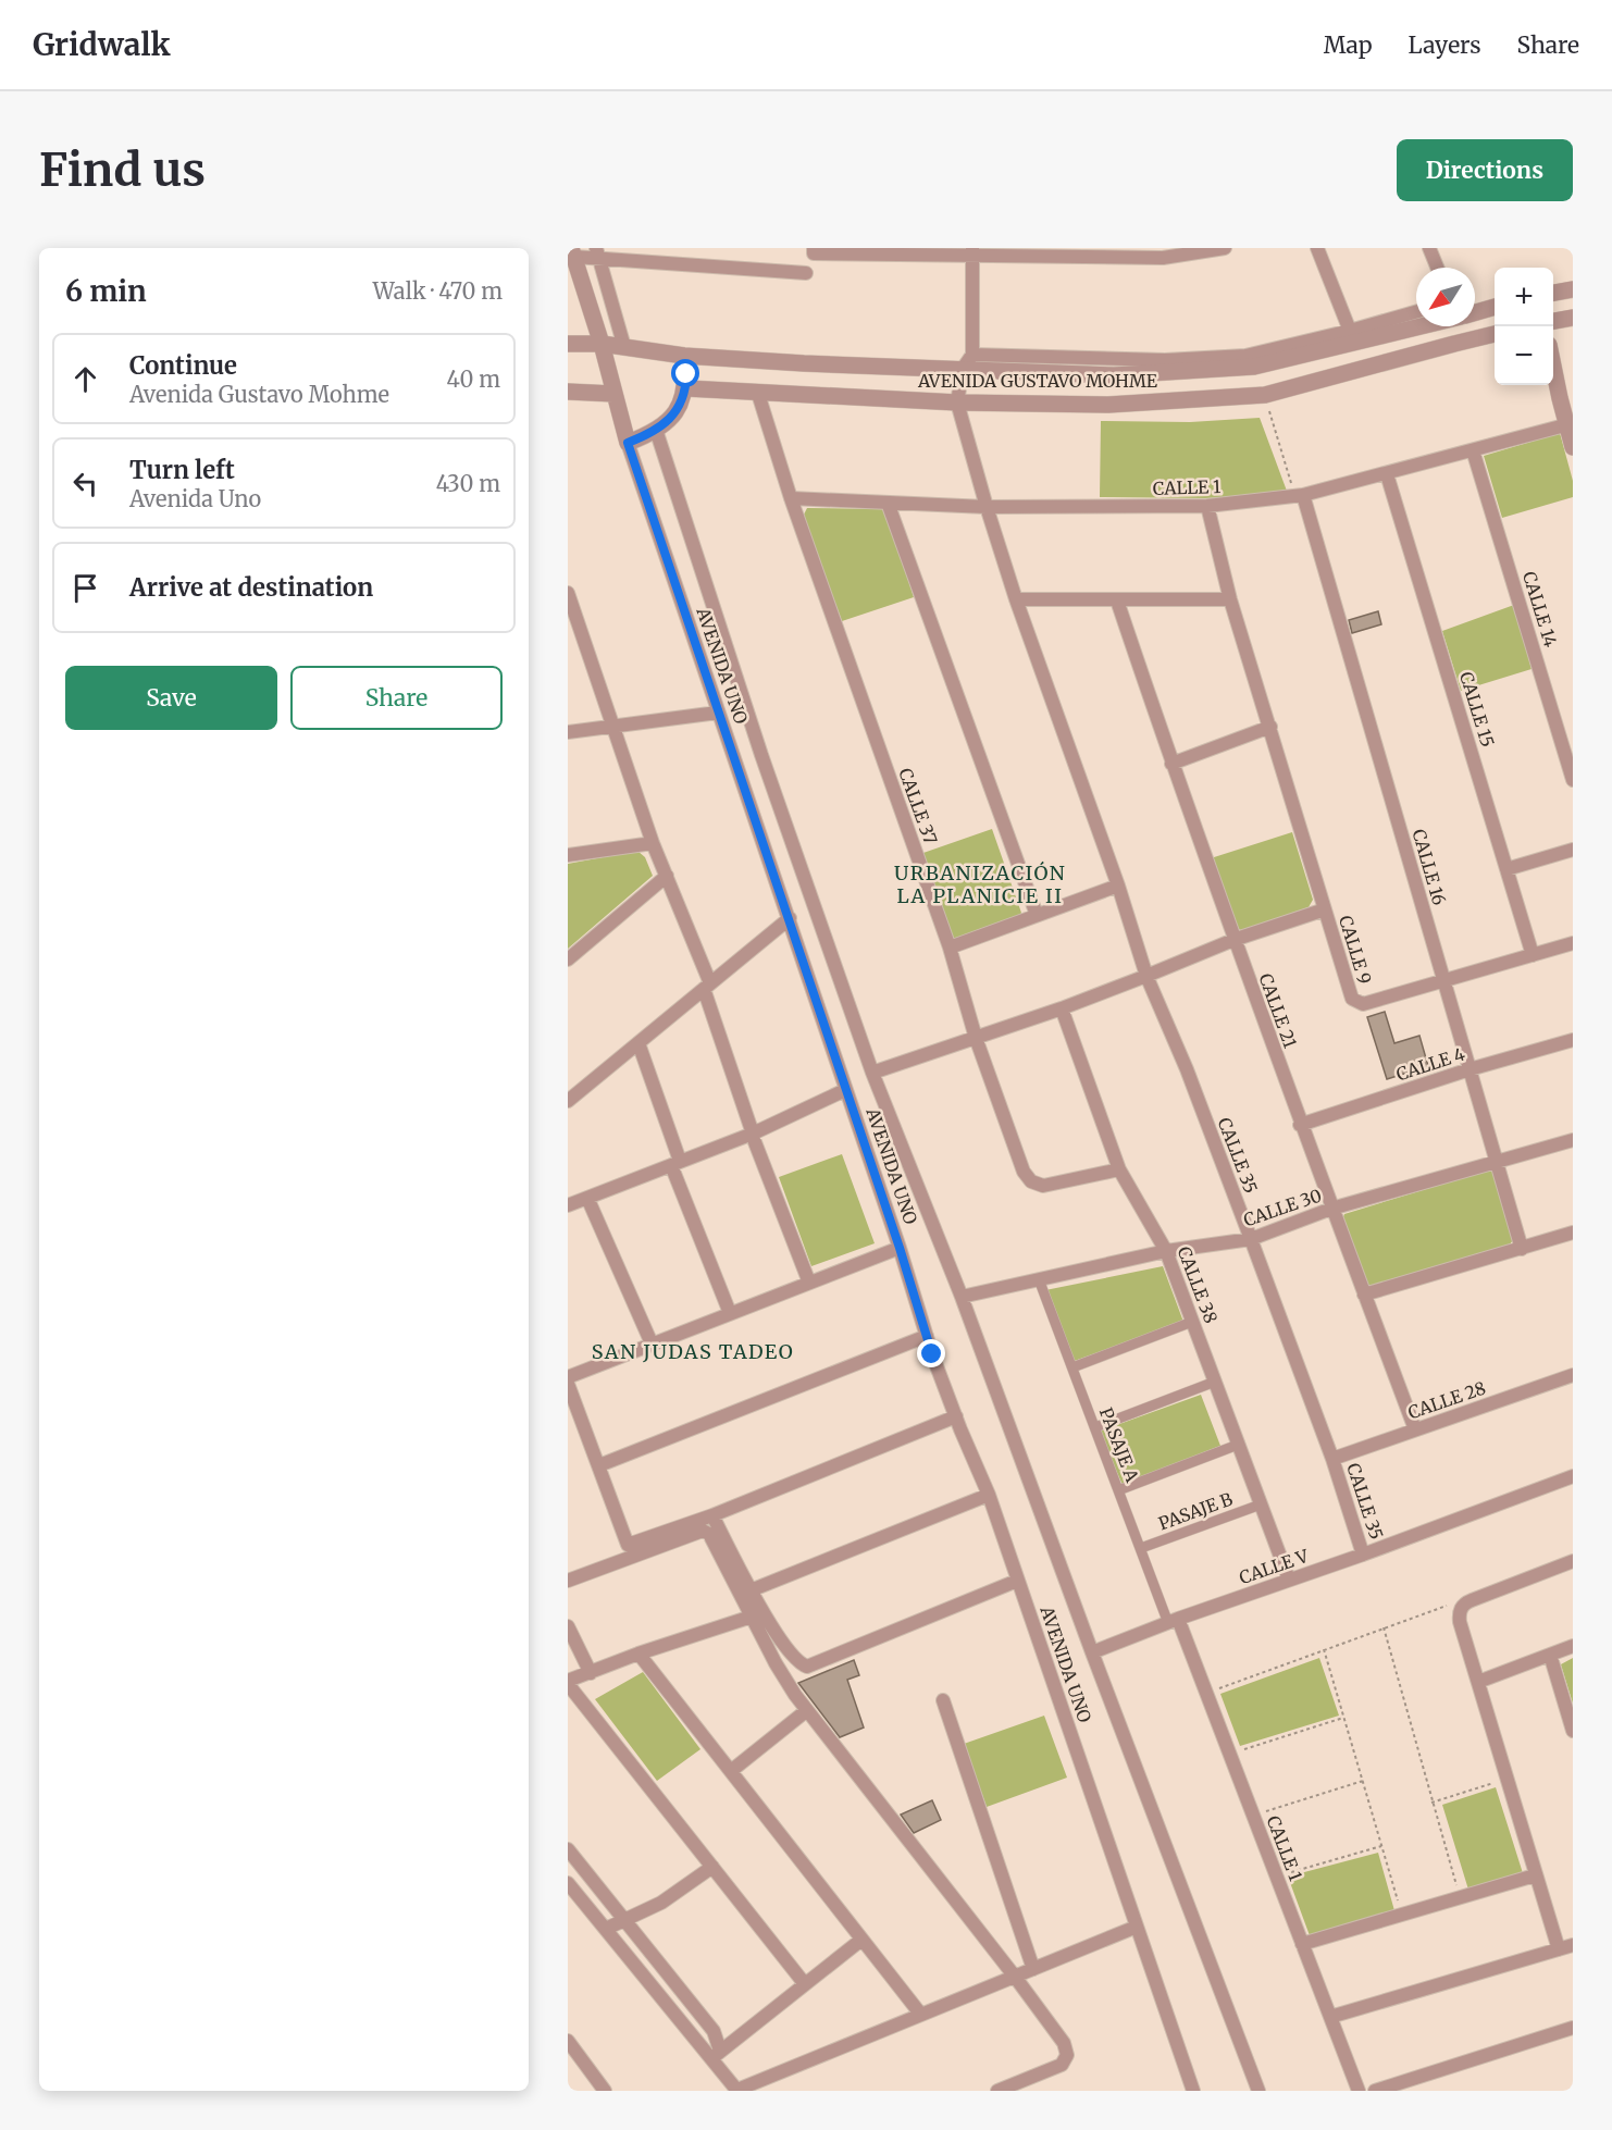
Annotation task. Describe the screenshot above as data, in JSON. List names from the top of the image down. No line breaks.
{"streets":{"street":["AVENIDA GUSTAVO MOHME","CALLE 1","CALLE 14","AVENIDA UNO","CALLE 15","CALLE 37","CALLE 16","CALLE 9","CALLE 21","CALLE 4","CALLE 35","CALLE 30","CALLE 38","CALLE 28","PASAJE A","PASAJE B","CALLE V"]},"crossings":[["AVENIDA GUSTAVO MOHME","AVENIDA UNO"],["AVENIDA GUSTAVO MOHME","CALLE 37"],["AVENIDA GUSTAVO MOHME","CALLE 35"],["CALLE 1","CALLE 14"],["CALLE 1","CALLE 15"],["CALLE 1","CALLE 37"],["CALLE 1","CALLE 16"],["CALLE 1","CALLE 9"],["CALLE 1","CALLE 35"],["CALLE 1","PASAJE A"],["CALLE 1","CALLE V"],["AVENIDA UNO","CALLE 30"],["AVENIDA UNO","CALLE V"],["CALLE 15","CALLE 9"],["CALLE 37","CALLE 38"],["CALLE 16","CALLE 9"],["CALLE 16","CALLE 4"],["CALLE 16","CALLE 30"],["CALLE 21","CALLE 4"],["CALLE 21","CALLE 30"],["CALLE 21","CALLE 28"],["CALLE 35","CALLE 30"],["CALLE 35","CALLE 28"],["CALLE 35","CALLE V"],["CALLE 30","CALLE 38"],["CALLE 30","PASAJE A"],["CALLE 38","PASAJE B"],["CALLE 38","CALLE V"],["PASAJE A","PASAJE B"],["PASAJE A","CALLE V"]],"districts":["URBANIZACIÓN LA PLANICIE II","SAN JUDAS TADEO"],"north":"bottom left","page":{"header":"Gridwalk","nav":["Map","Layers","Share"],"buttons":["Directions",["Save","Share"]],"title":"Find us","heading":["6 min","Walk · 470 m"],"map_buttons":["+","−"],"list":[["Continue","Avenida Gustavo Mohme","40 m"],["Turn left","Avenida Uno","430 m"],"Arrive at destination"]}}
